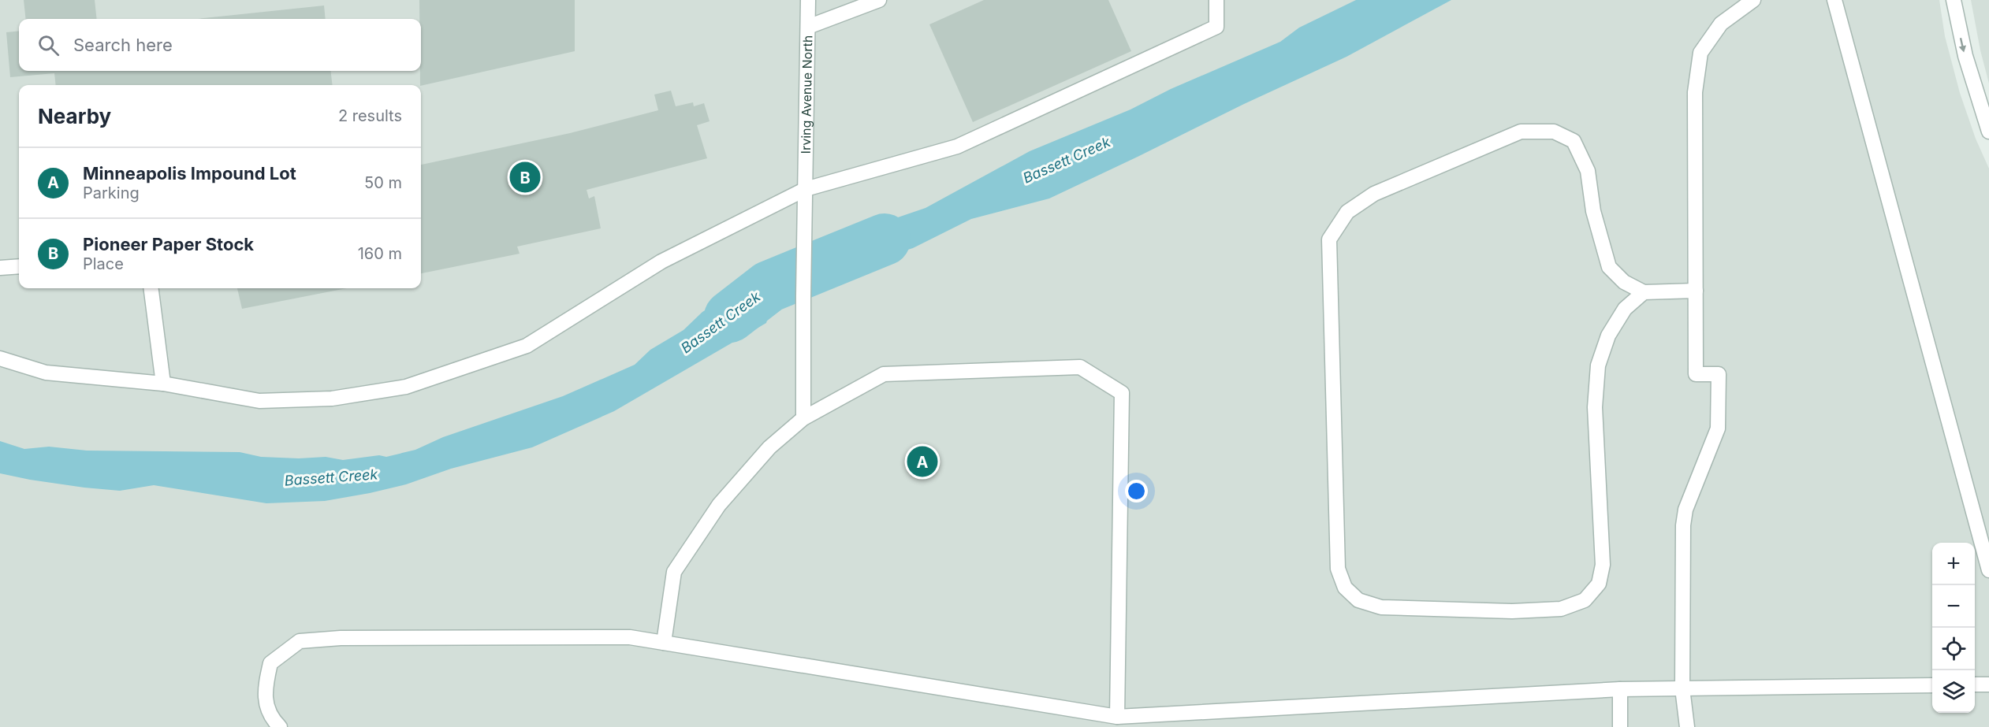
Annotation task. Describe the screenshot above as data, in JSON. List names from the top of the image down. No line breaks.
{"streets":{"street":["Irving Avenue North"]},"water":["Bassett Creek"],"page":{"search":"Search here","heading":["Nearby","2 results"],"list":[{"mark":"A","name":"Minneapolis Impound Lot","note":"Parking","value":"50 m"},{"mark":"B","name":"Pioneer Paper Stock","note":"Place","value":"160 m"}],"pins":["B","A"],"map_buttons":["+","−"]}}
